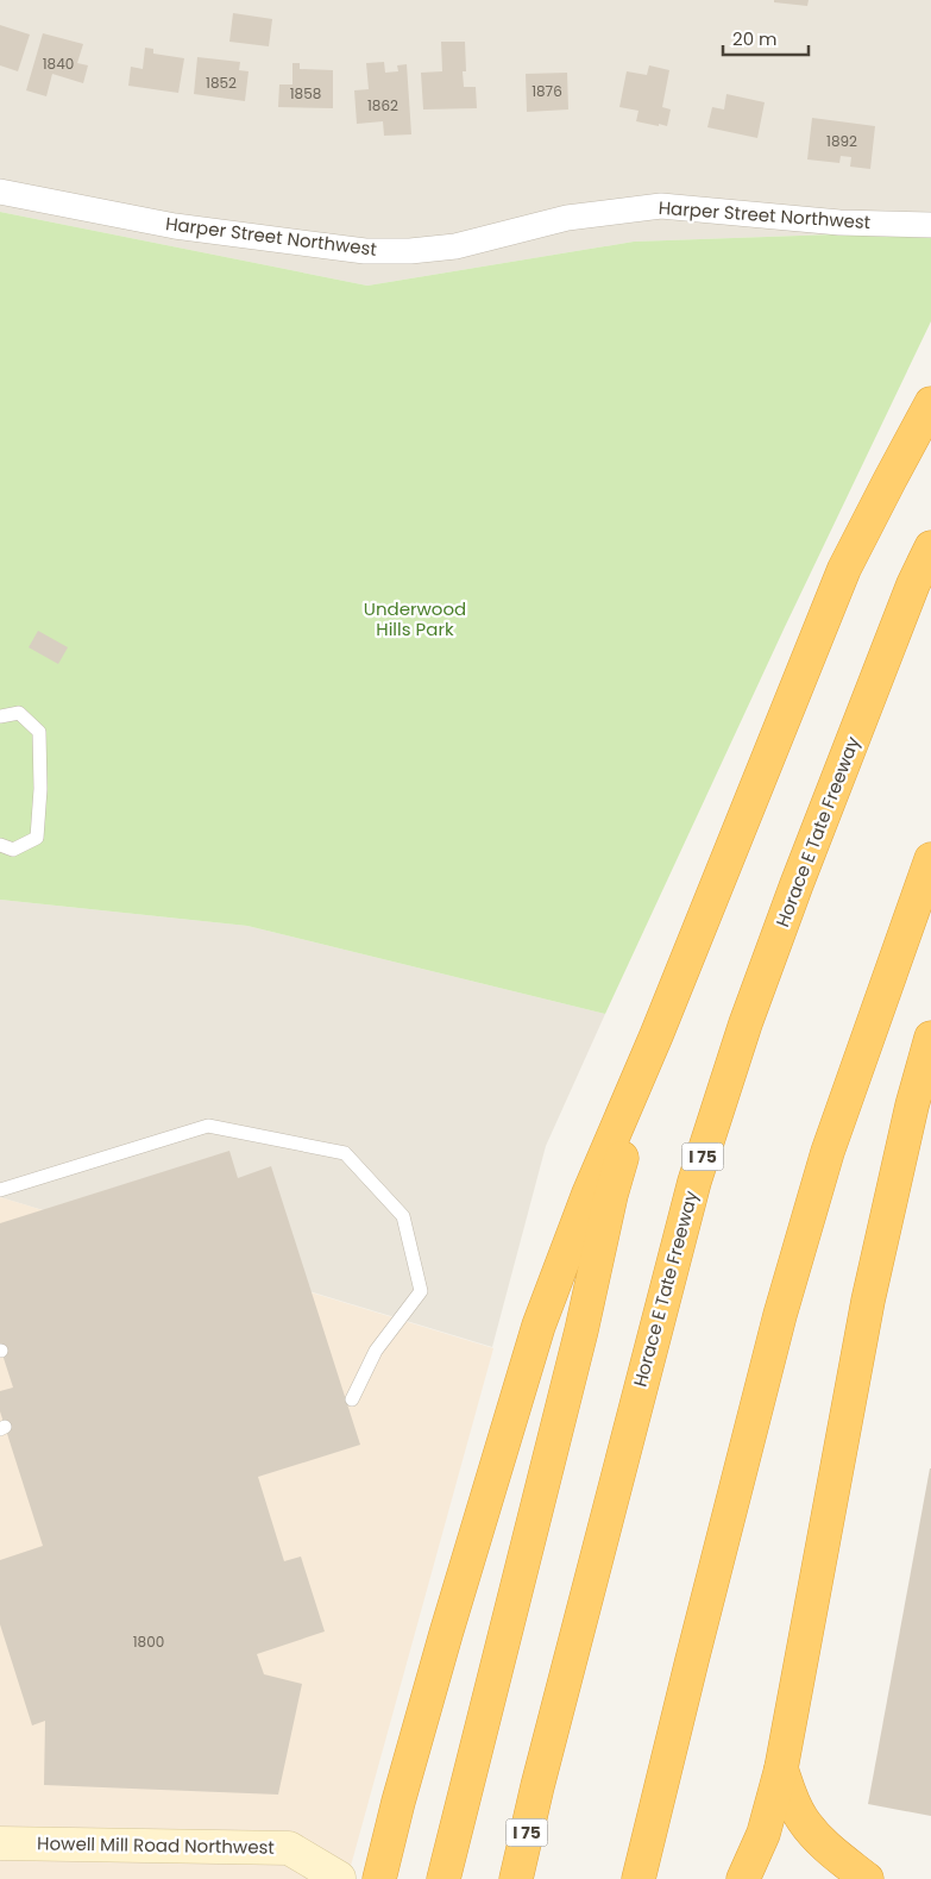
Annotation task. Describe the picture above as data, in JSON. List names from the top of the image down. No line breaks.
{"streets":{"highway":["Horace E Tate Freeway","I 75"],"main road":["Howell Mill Road Northwest"],"street":["Harper Street Northwest"]},"parks":["Underwood Hills Park"],"house_numbers":["1840","1852","1876","1858","1862","1892","1800"],"scale_bar":"20 m"}
